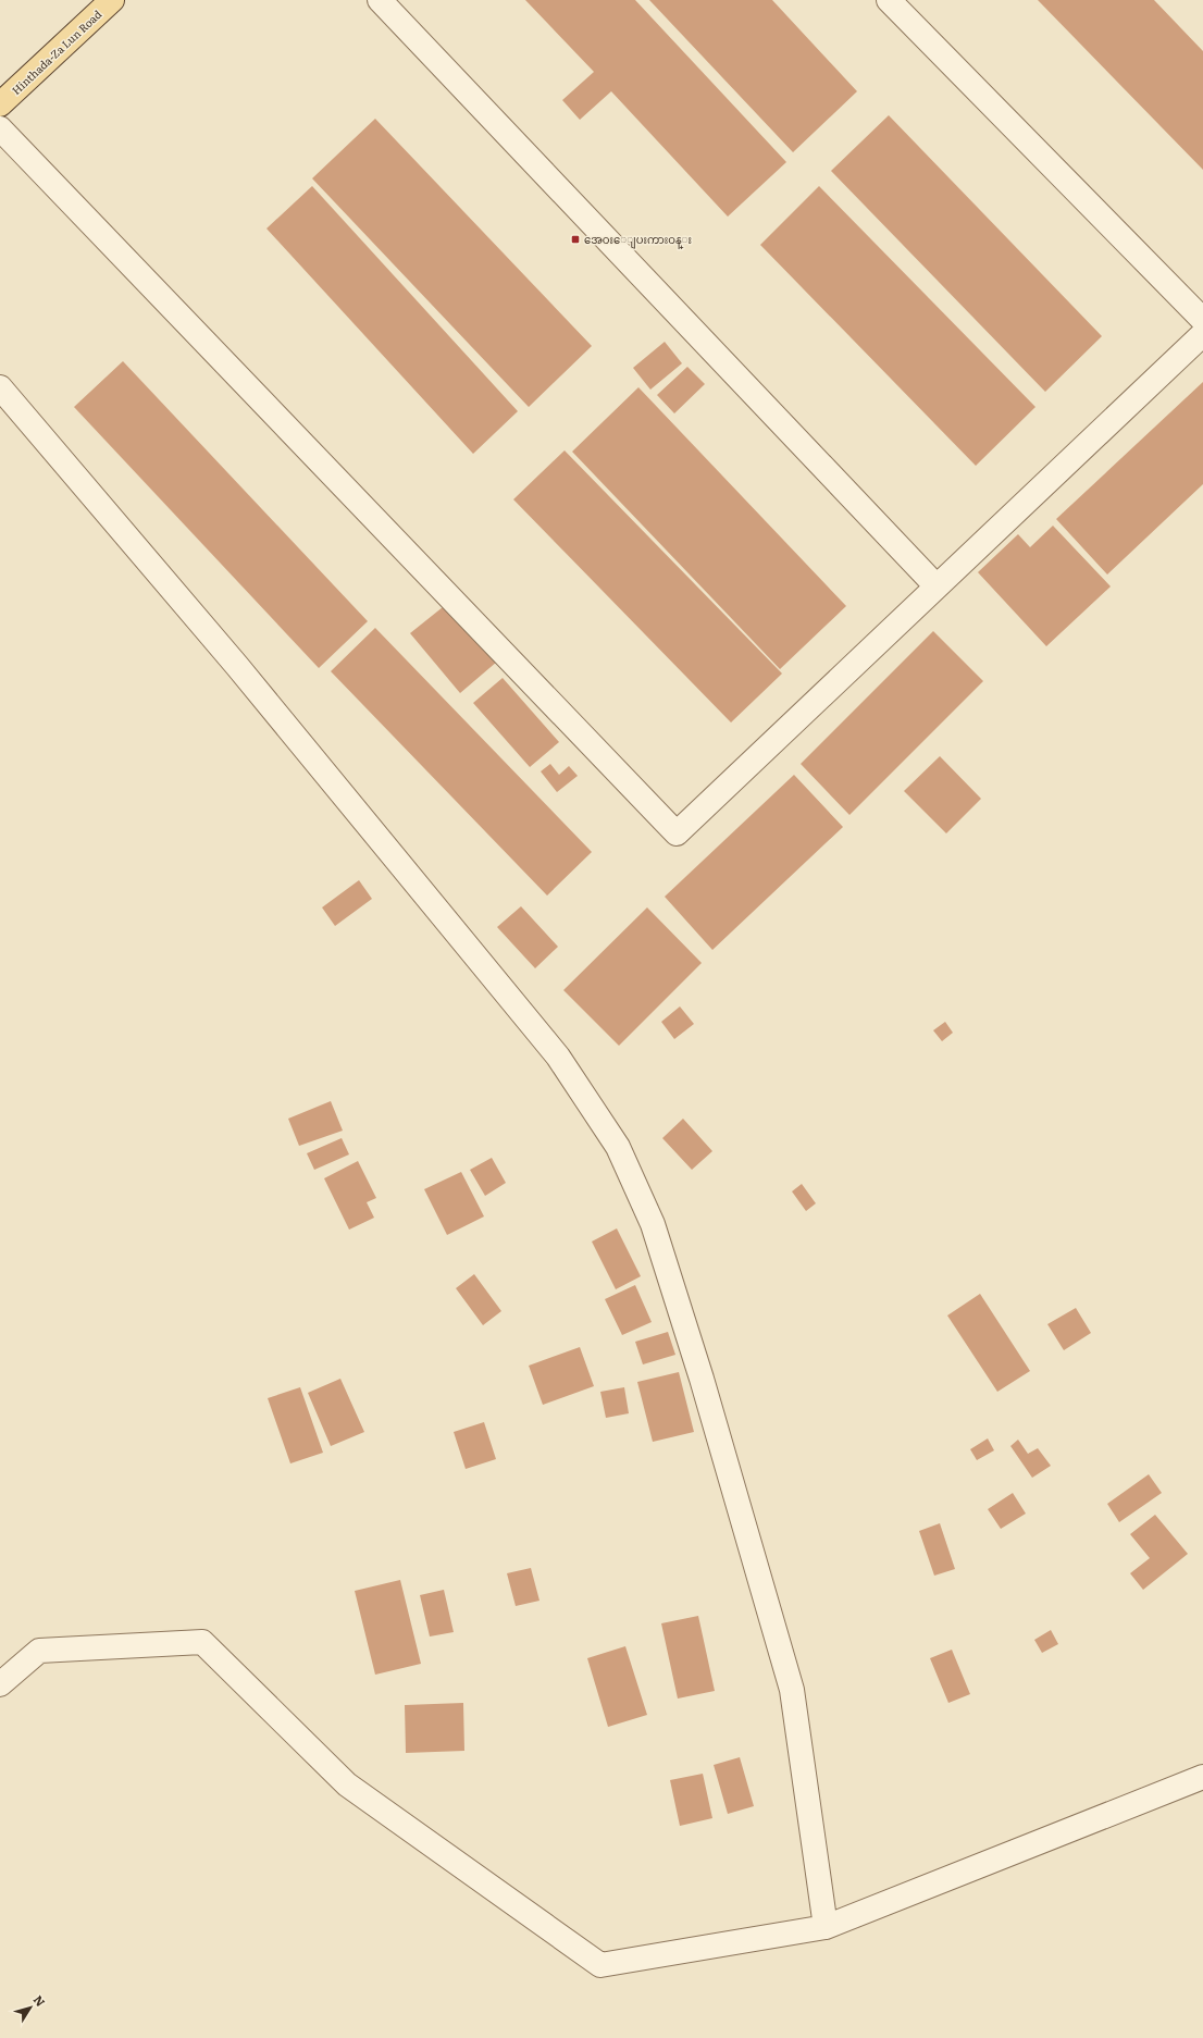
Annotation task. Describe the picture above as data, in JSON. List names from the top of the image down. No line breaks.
{"streets":{"main road":["Hinthada-Za Lun Road"]},"places":{"transit":["အေဝးေျပးကားဝန္း"]},"north":"top right"}
